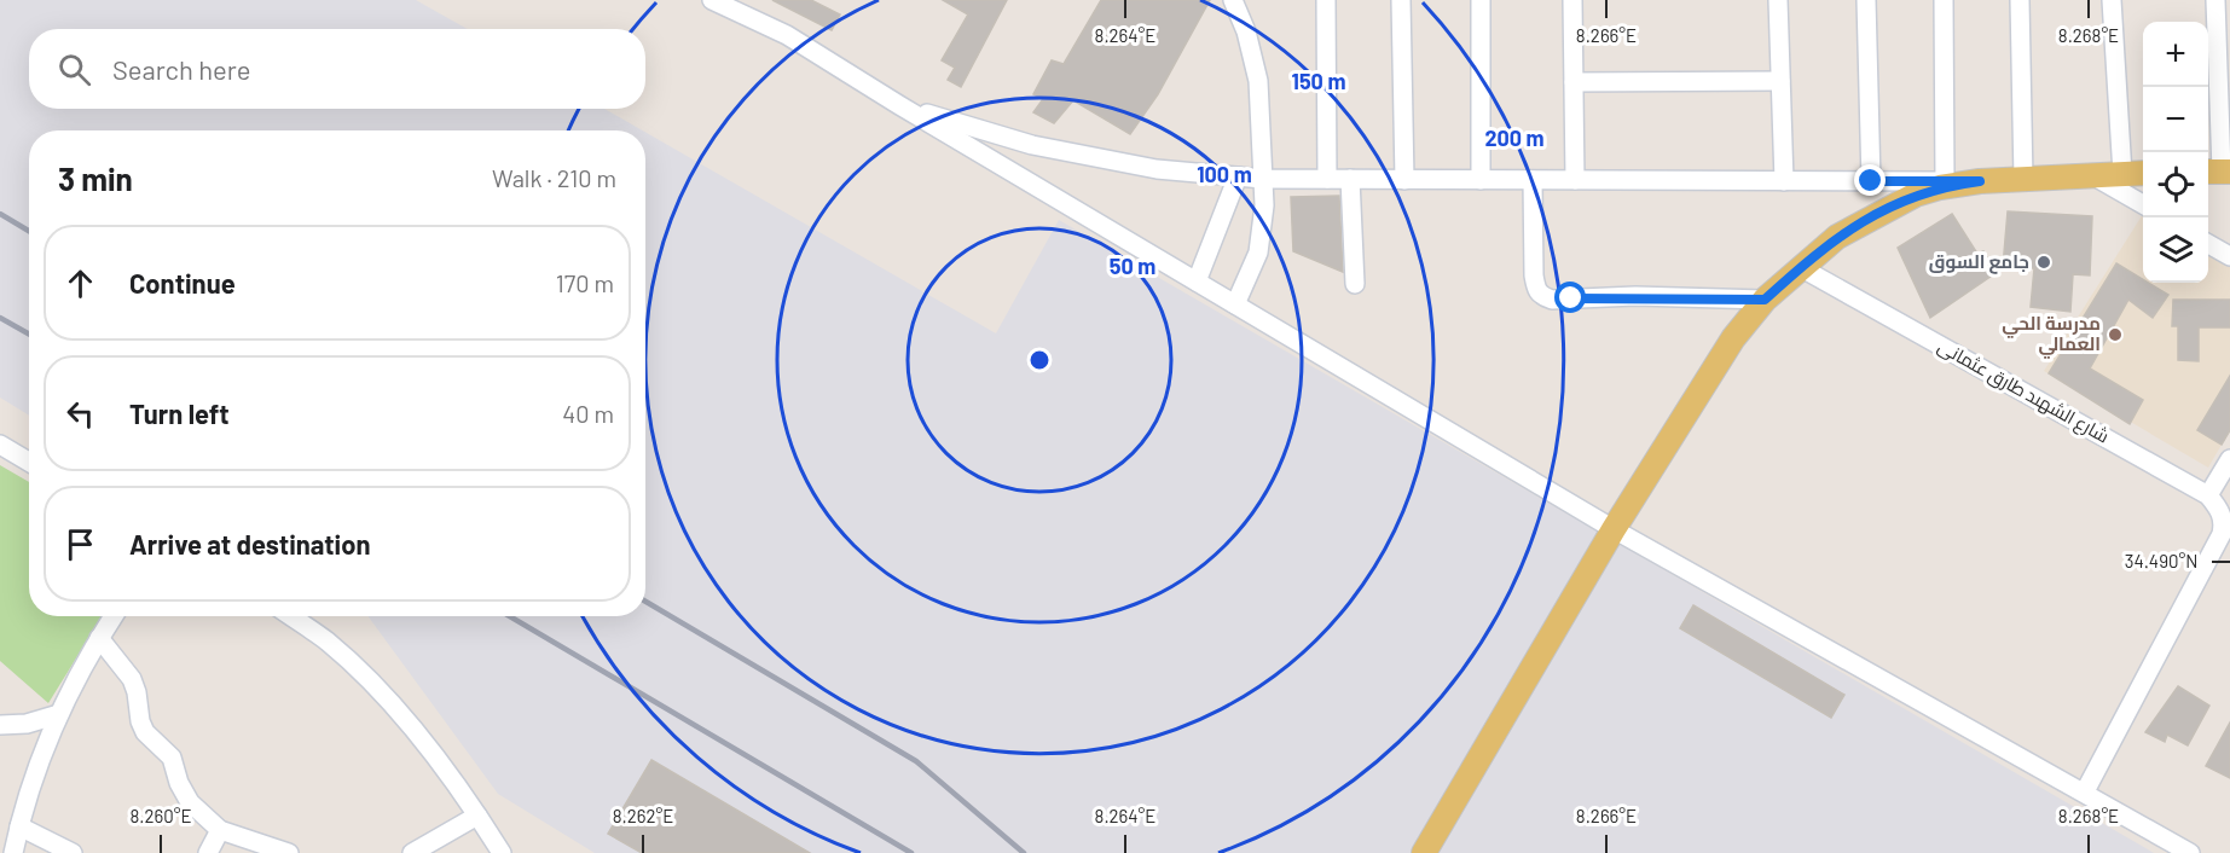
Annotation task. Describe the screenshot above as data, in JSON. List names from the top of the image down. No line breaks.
{"streets":{"street":["شارع الشهىد طارق عثمانى"]},"places":["جامع السوق","مدرسة الحي العمالي"],"page":{"map_buttons":["+","−"],"search":"Search here","heading":["3 min","Walk · 210 m"],"list":[["Continue","170 m"],["Turn left","40 m"],"Arrive at destination"]},"coordinates":["8.264°E","8.266°E","8.268°E","34.490°N","8.260°E","8.262°E"],"rings":["150 m","200 m","100 m","50 m"]}
